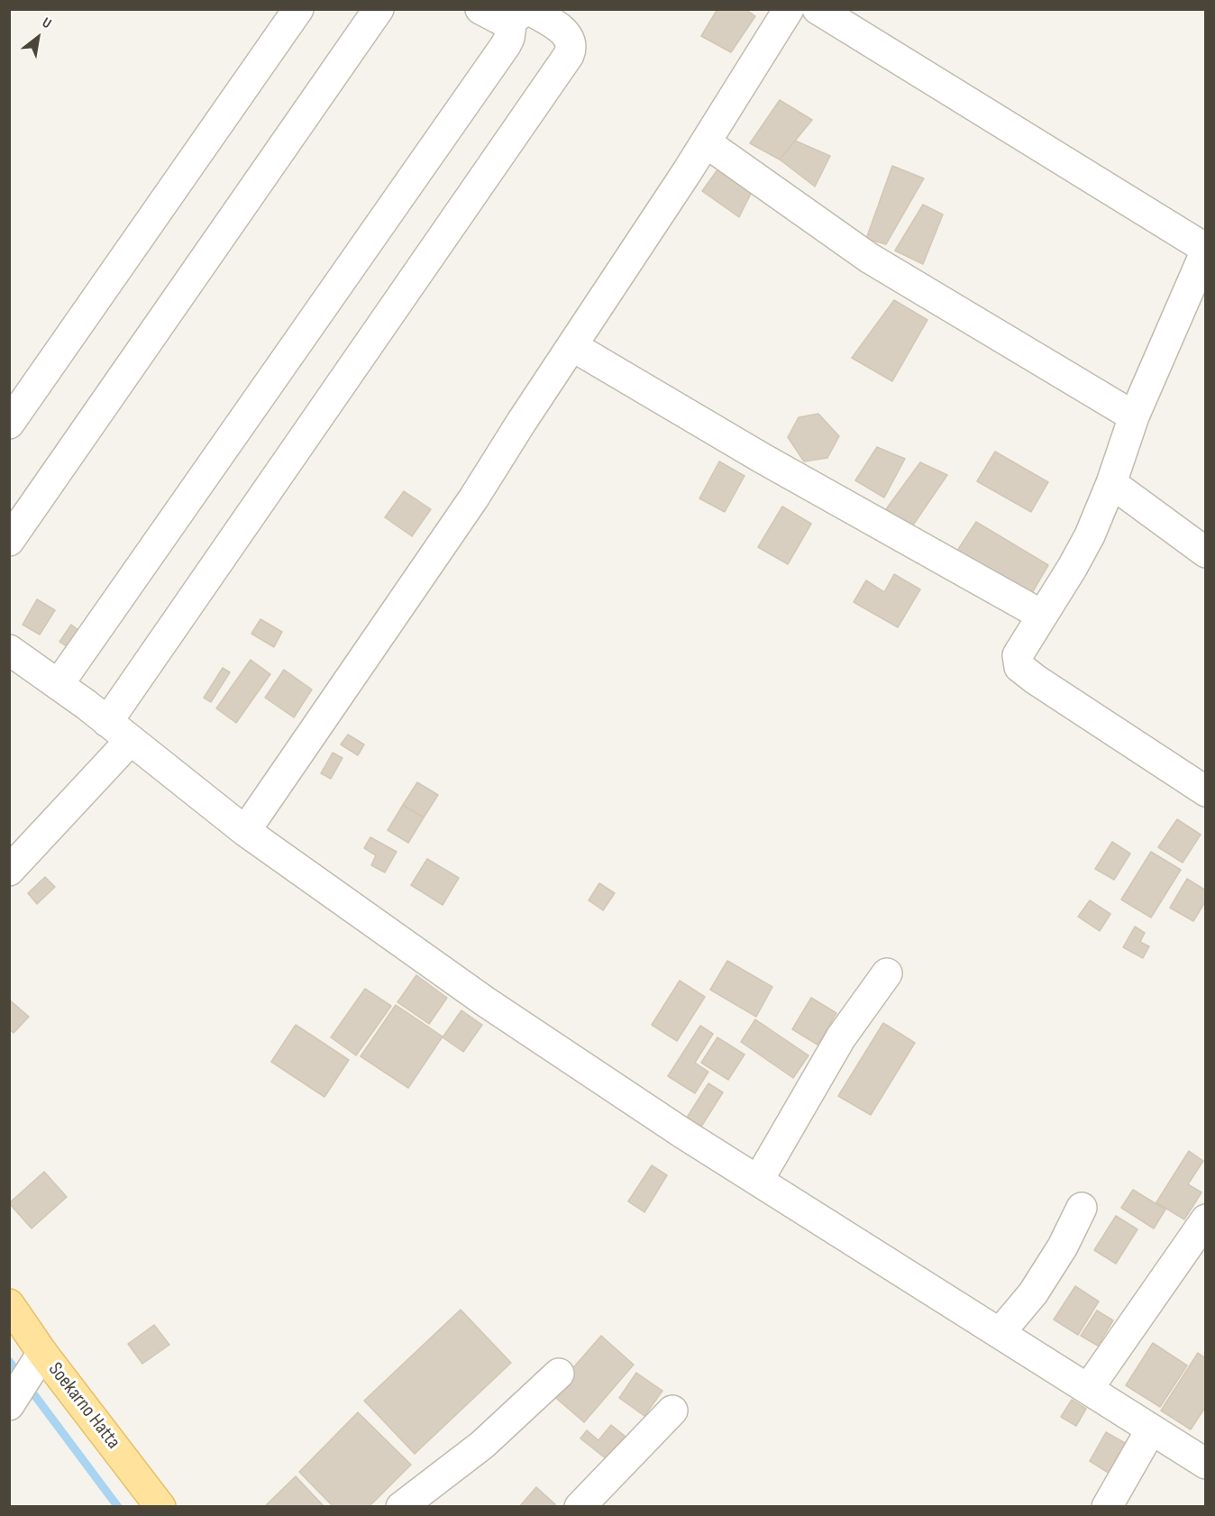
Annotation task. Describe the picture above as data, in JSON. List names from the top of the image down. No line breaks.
{"streets":{"main road":["Soekarno Hatta"]},"north":"top right"}
